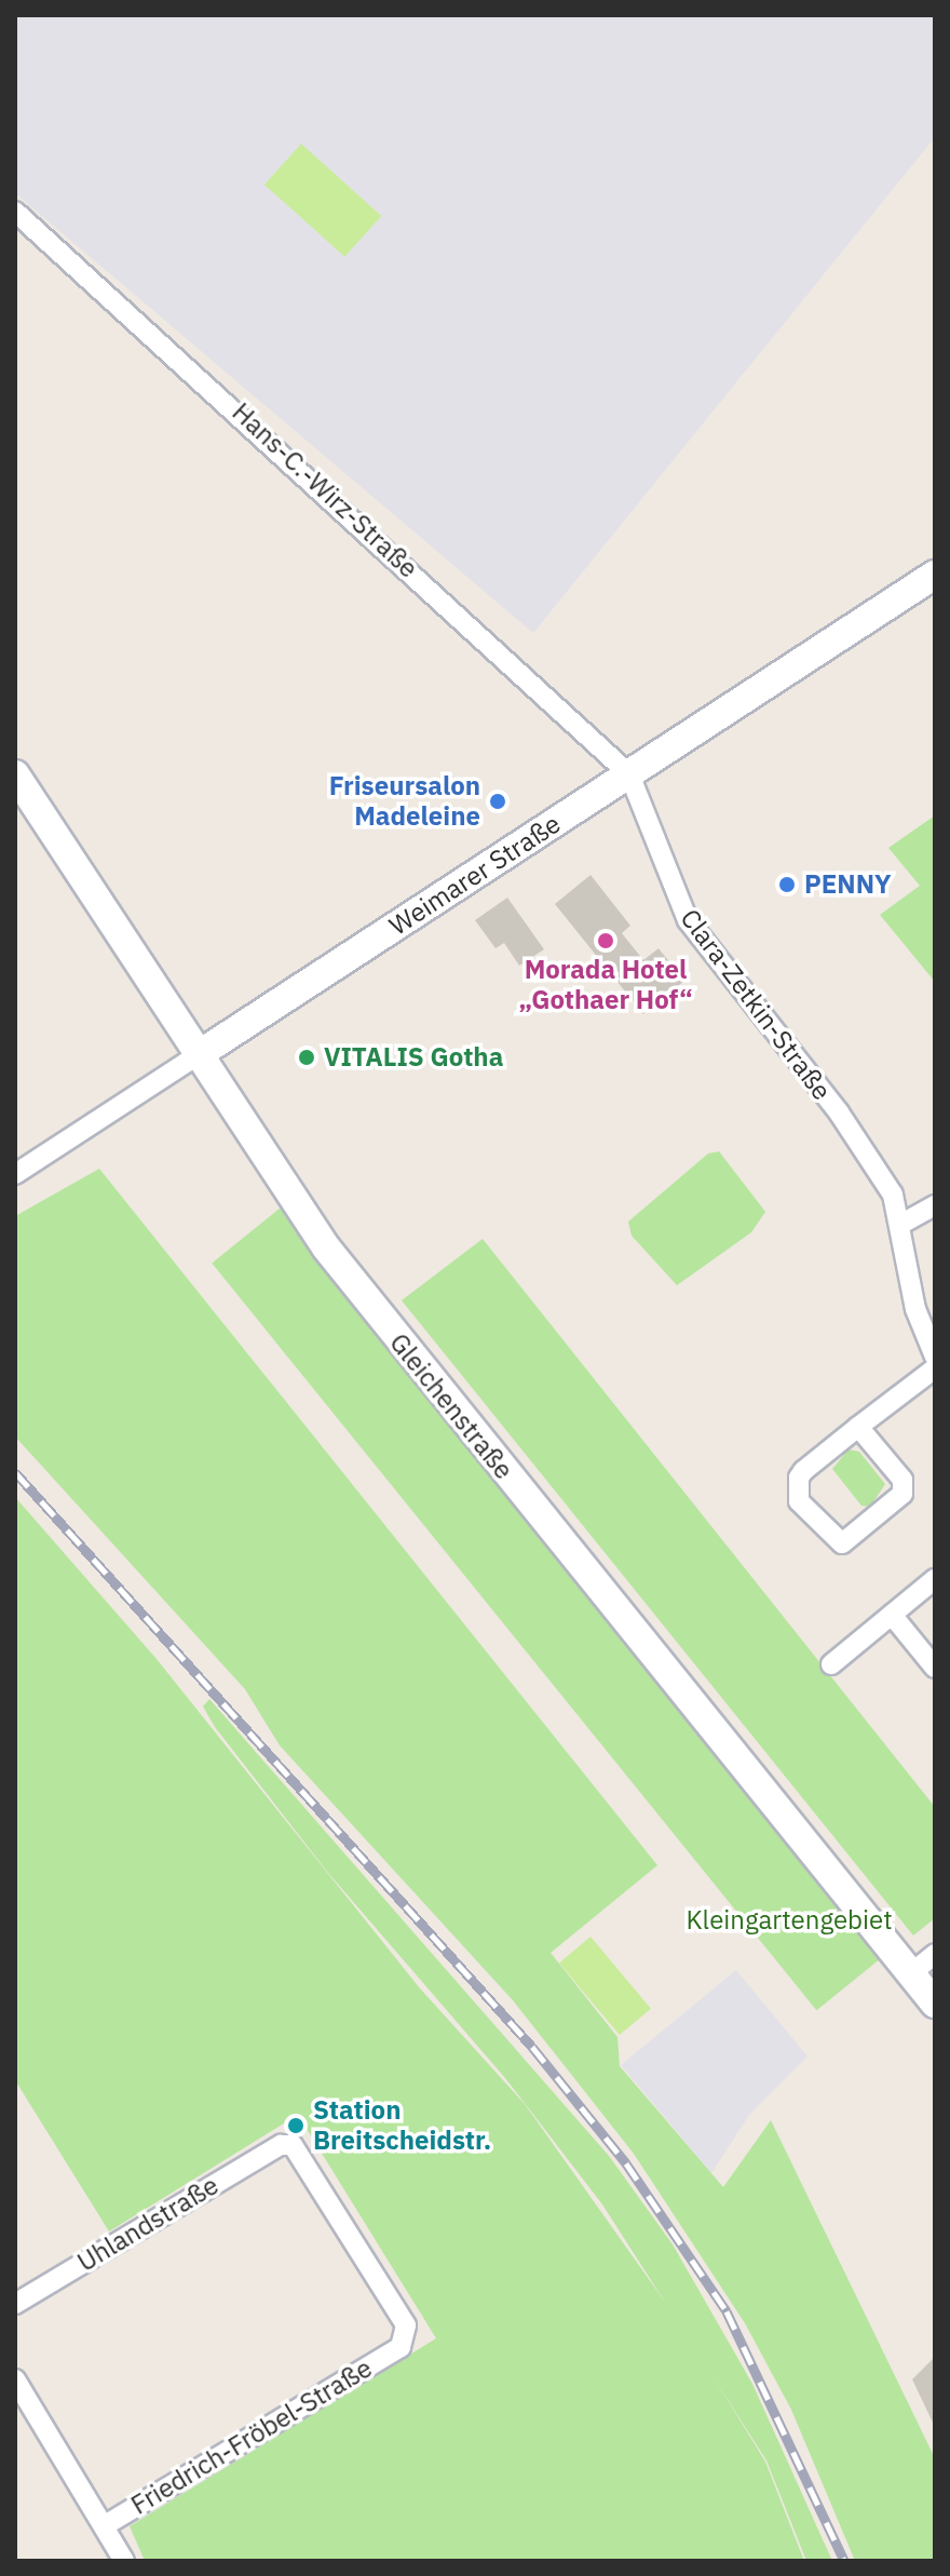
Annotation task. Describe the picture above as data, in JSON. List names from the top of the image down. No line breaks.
{"streets":{"street":["Hans-C.-Wirz-Straße","Weimarer Straße","Clara-Zetkin-Straße","Gleichenstraße","Uhlandstraße","Friedrich-Fröbel-Straße"]},"crossings":[["Hans-C.-Wirz-Straße","Weimarer Straße"],["Hans-C.-Wirz-Straße","Clara-Zetkin-Straße"],["Weimarer Straße","Clara-Zetkin-Straße"],["Weimarer Straße","Gleichenstraße"],["Uhlandstraße","Friedrich-Fröbel-Straße"]],"parks":["Kleingartengebiet"],"places":["Friseursalon Madeleine","PENNY","Morada Hotel „Gothaer Hof“","VITALIS Gotha","Station Breitscheidstr."]}
